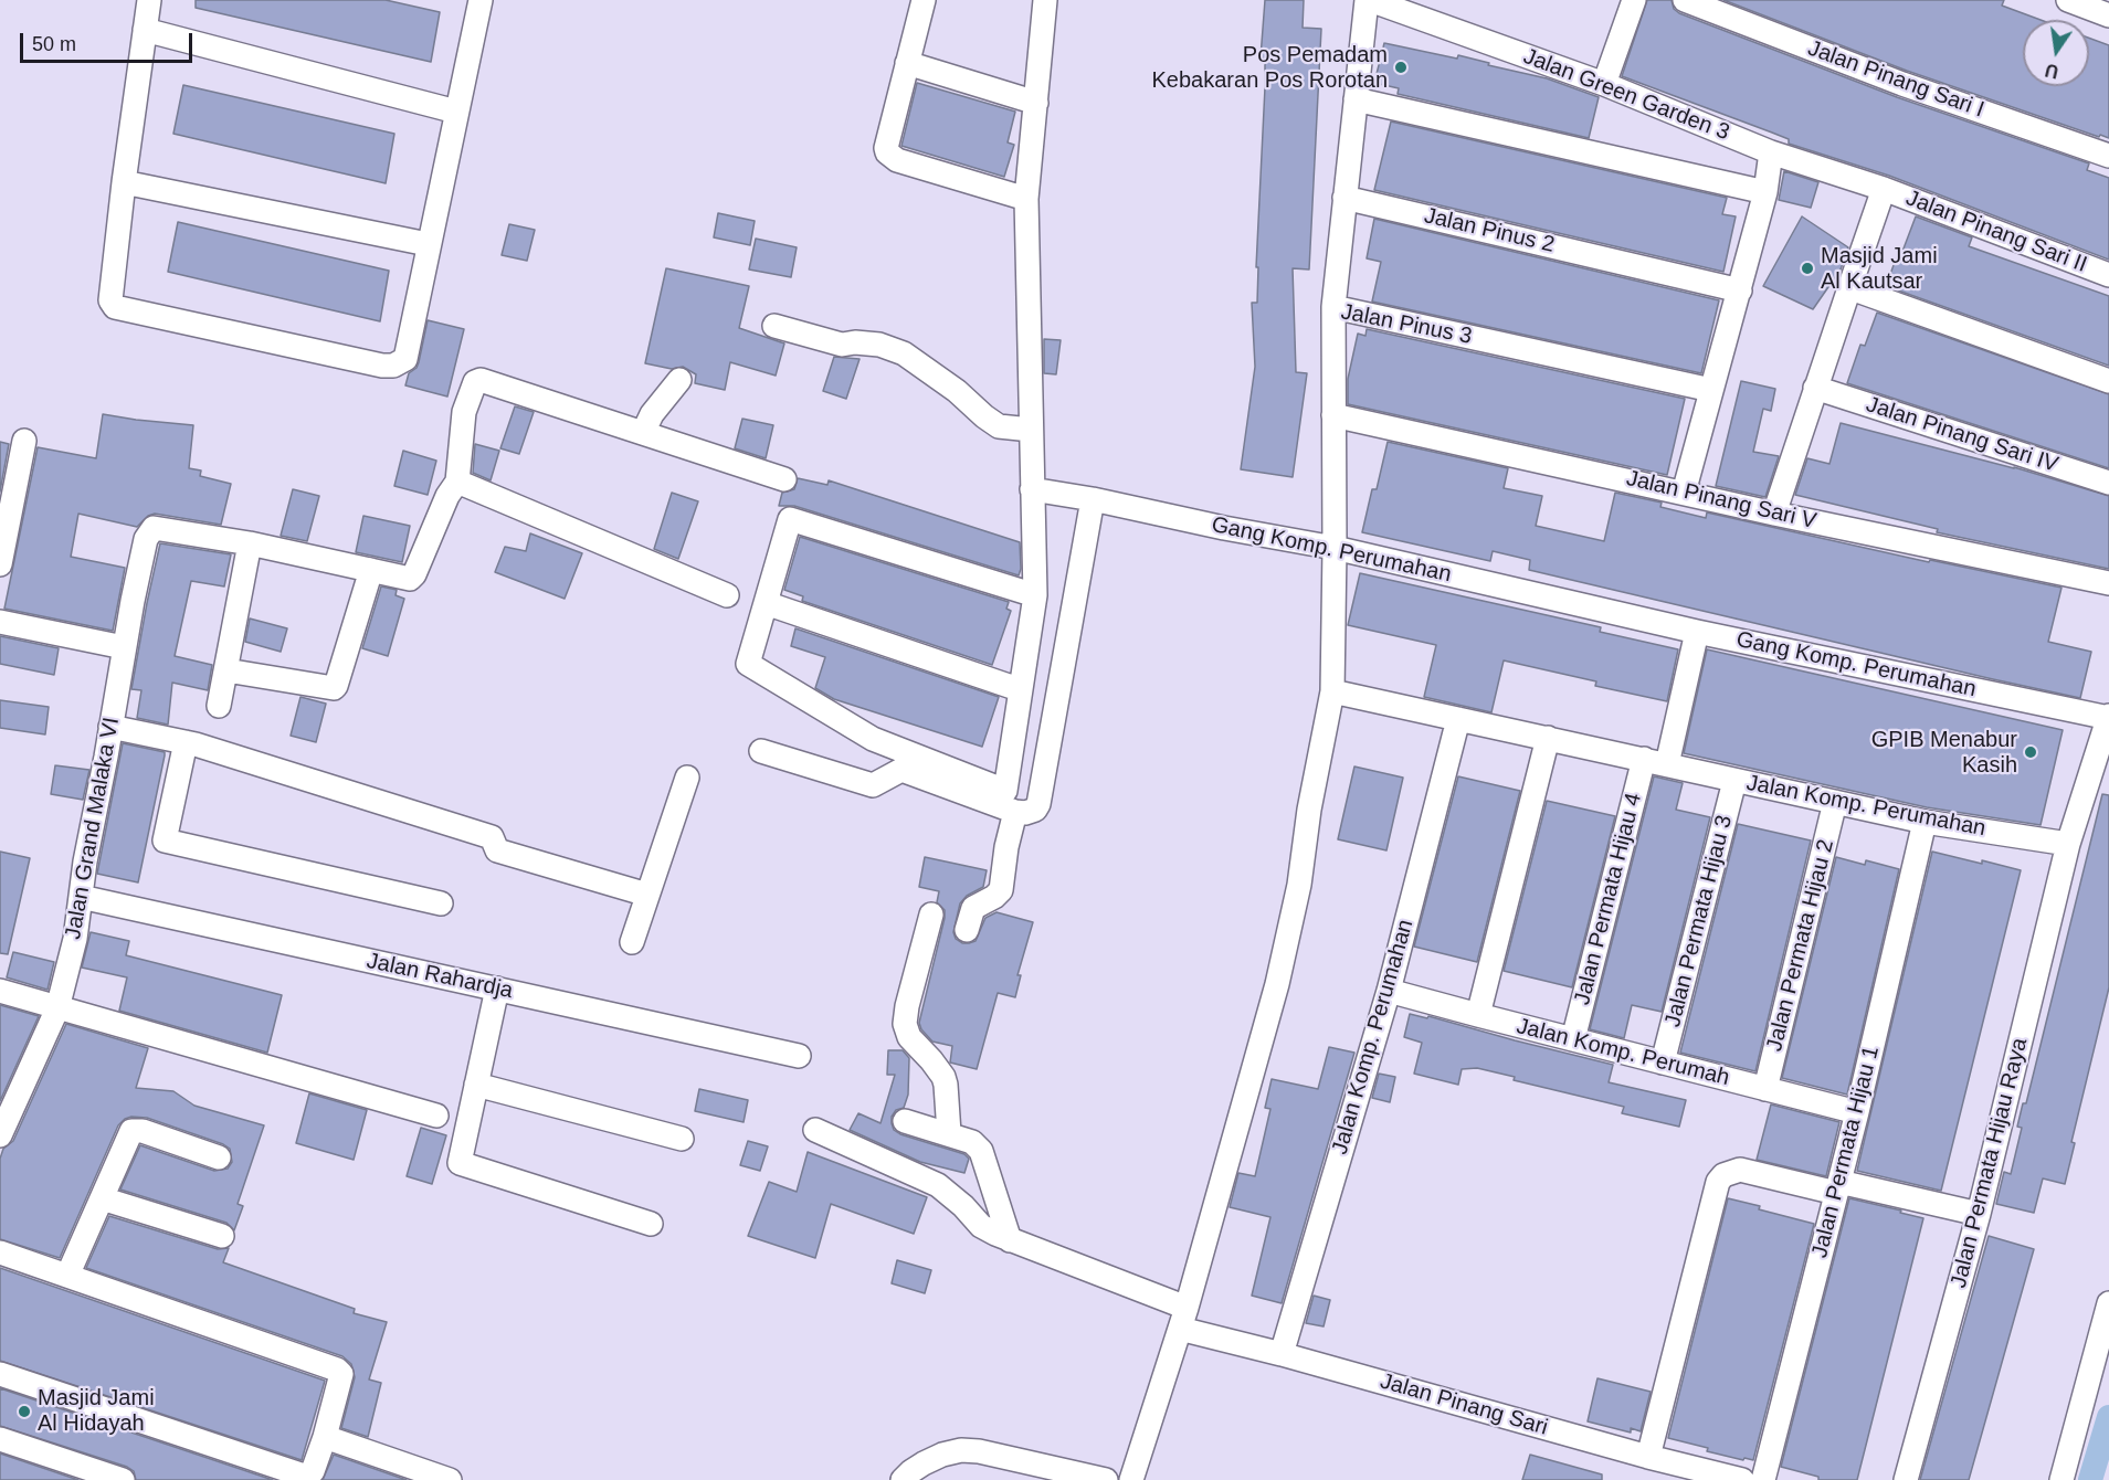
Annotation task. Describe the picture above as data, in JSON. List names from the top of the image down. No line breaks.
{"streets":{"street":["Jalan Pinang Sari I","Jalan Green Garden 3","Jalan Pinus 2","Jalan Pinang Sari II","Jalan Pinus 3","Jalan Pinang Sari IV","Jalan Pinang Sari V","Gang Komp. Perumahan","Jalan Komp. Perumahan","Jalan Grand Malaka VI","Jalan Permata Hijau 4","Jalan Permata Hijau 3","Jalan Permata Hijau 2","Jalan Rahardja","Jalan Komp. Perumah","Jalan Permata Hijau 1","Jalan Permata Hijau Raya","Jalan Pinang Sari"]},"crossings":[["Jalan Green Garden 3","Jalan Pinang Sari II"],["Jalan Pinus 3","Jalan Pinang Sari V"],["Jalan Pinus 3","Gang Komp. Perumahan"],["Jalan Pinus 3","Jalan Komp. Perumahan"],["Jalan Pinus 3","Jalan Pinang Sari"],["Gang Komp. Perumahan","Jalan Permata Hijau Raya"],["Jalan Komp. Perumahan","Jalan Permata Hijau 4"],["Jalan Komp. Perumahan","Jalan Permata Hijau 3"],["Jalan Komp. Perumahan","Jalan Permata Hijau 2"],["Jalan Komp. Perumahan","Jalan Komp. Perumah"],["Jalan Komp. Perumahan","Jalan Permata Hijau 1"],["Jalan Komp. Perumahan","Jalan Permata Hijau Raya"],["Jalan Komp. Perumahan","Jalan Pinang Sari"],["Jalan Grand Malaka VI","Jalan Rahardja"],["Jalan Permata Hijau 4","Jalan Komp. Perumah"],["Jalan Permata Hijau 3","Jalan Komp. Perumah"],["Jalan Permata Hijau 2","Jalan Komp. Perumah"],["Jalan Komp. Perumah","Jalan Permata Hijau 1"]],"places":["Pos Pemadam Kebakaran Pos Rorotan","Masjid Jami Al Kautsar","GPIB Menabur Kasih","Masjid Jami Al Hidayah"],"scale_bar":"50 m","north":"bottom"}
